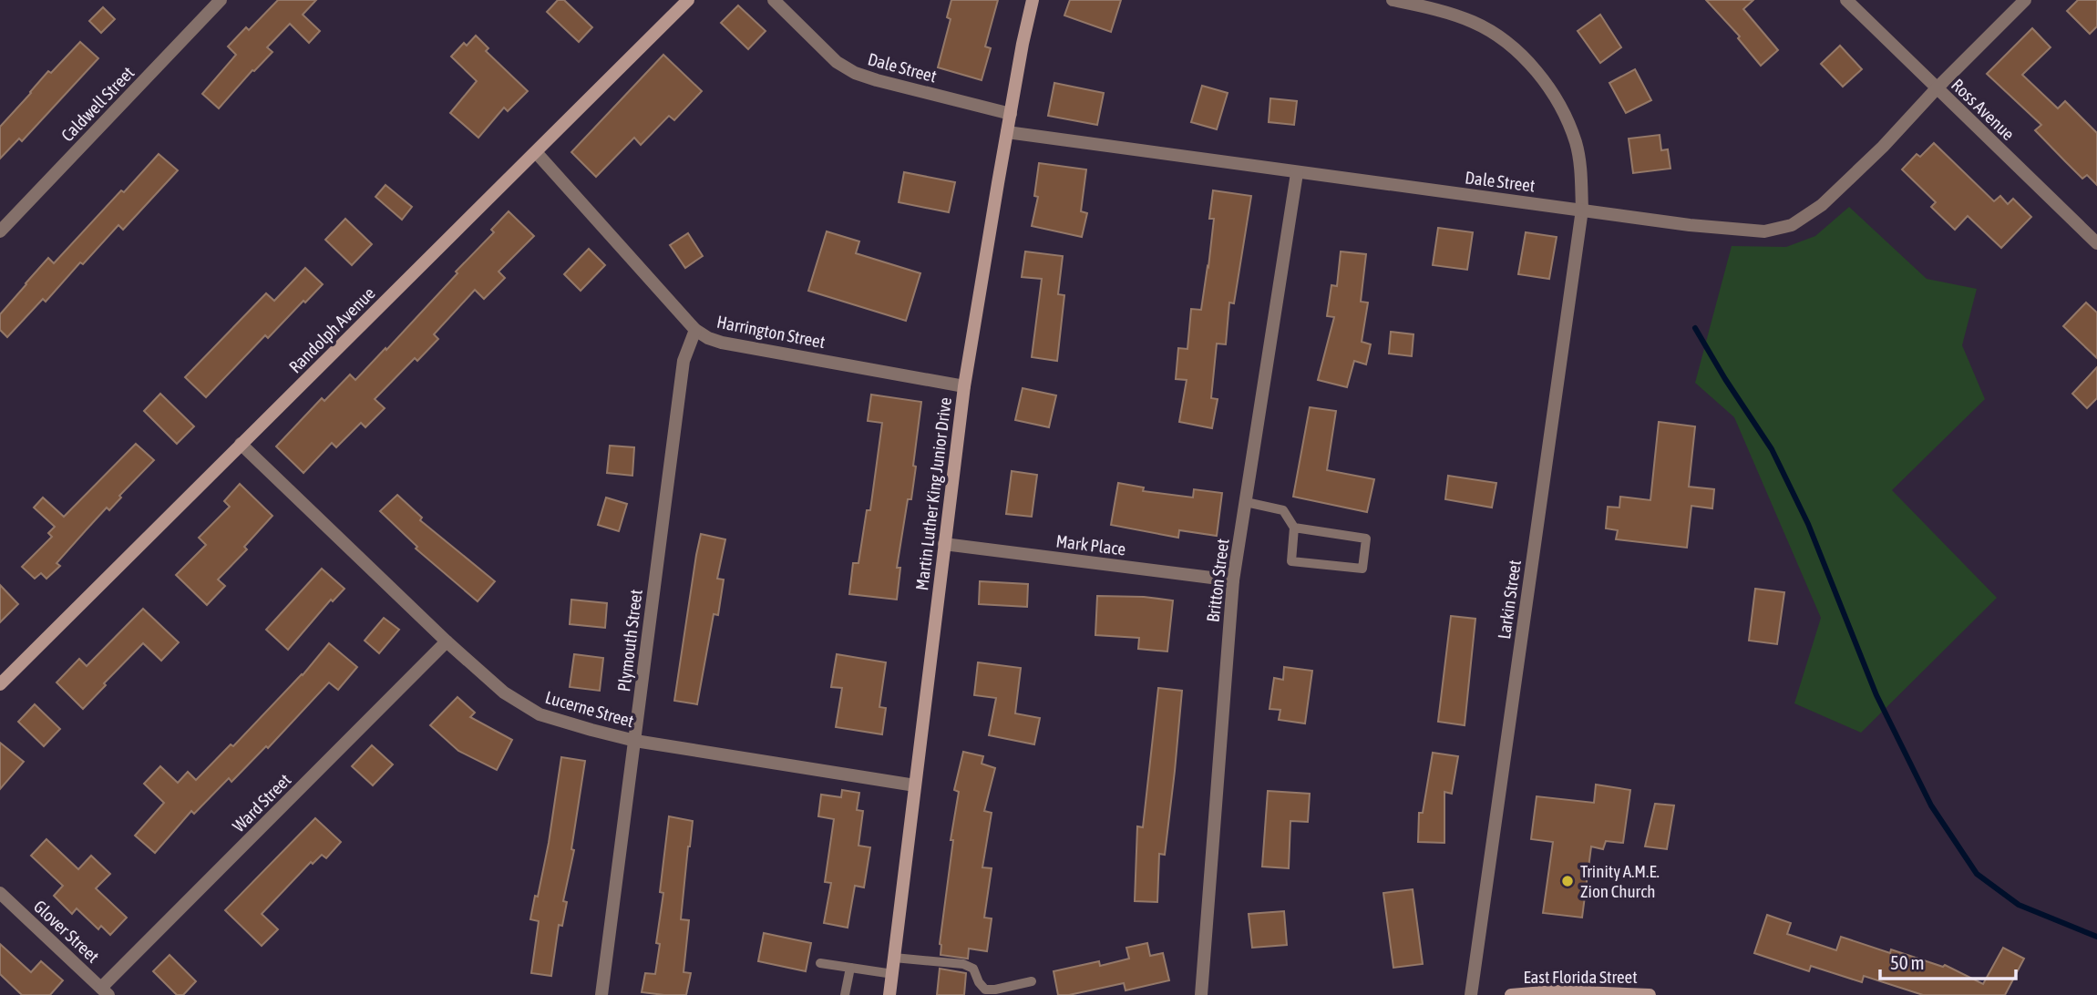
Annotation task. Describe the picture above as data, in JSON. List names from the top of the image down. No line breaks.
{"streets":{"main road":["Randolph Avenue","Martin Luther King Junior Drive","East Florida Street"],"street":["Dale Street","Caldwell Street","Ross Avenue","Harrington Street","Mark Place","Britton Street","Larkin Street","Plymouth Street","Lucerne Street","Ward Street","Glover Street"]},"crossings":[["Dale Street","Ross Avenue"],["Dale Street","Martin Luther King Junior Drive"],["Dale Street","Britton Street"],["Dale Street","Larkin Street"],["Randolph Avenue","Harrington Street"],["Randolph Avenue","Lucerne Street"],["Harrington Street","Martin Luther King Junior Drive"],["Harrington Street","Plymouth Street"],["Martin Luther King Junior Drive","Mark Place"],["Martin Luther King Junior Drive","Lucerne Street"],["Mark Place","Britton Street"],["Plymouth Street","Lucerne Street"],["Lucerne Street","Ward Street"],["Ward Street","Glover Street"]],"places":["Trinity A.M.E. Zion Church"],"scale_bar":"50 m"}
